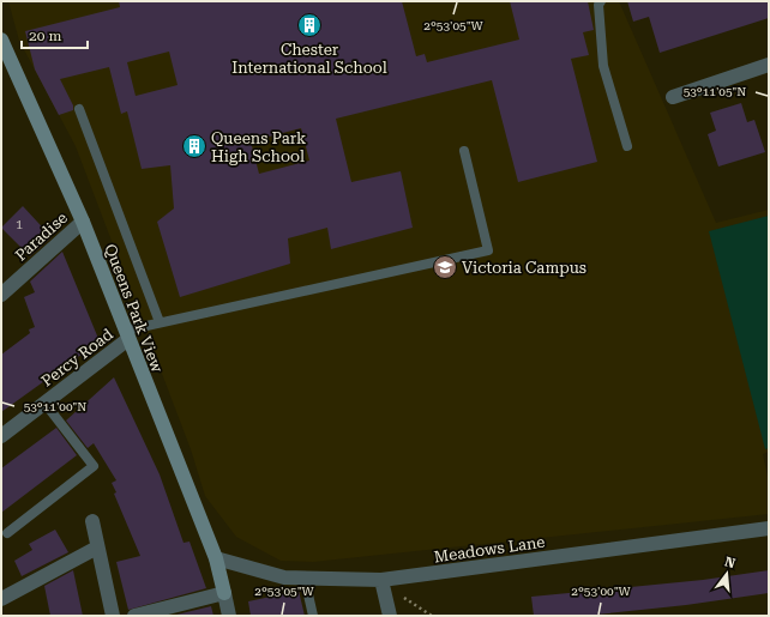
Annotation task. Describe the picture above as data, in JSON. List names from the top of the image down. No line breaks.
{"streets":{"street":["Paradise","Queens Park View","Percy Road","Meadows Lane"]},"crossings":[["Paradise","Queens Park View"],["Queens Park View","Percy Road"],["Queens Park View","Meadows Lane"]],"places":{"building":["Chester International School","Queens Park High School"],"school or university":["Victoria Campus"]},"house_numbers":["1"],"scale_bar":"20 m","north":"top","coordinates":["2°53'05\"W","53°11'05\"N","53°11'00\"N","2°53'00\"W"]}
